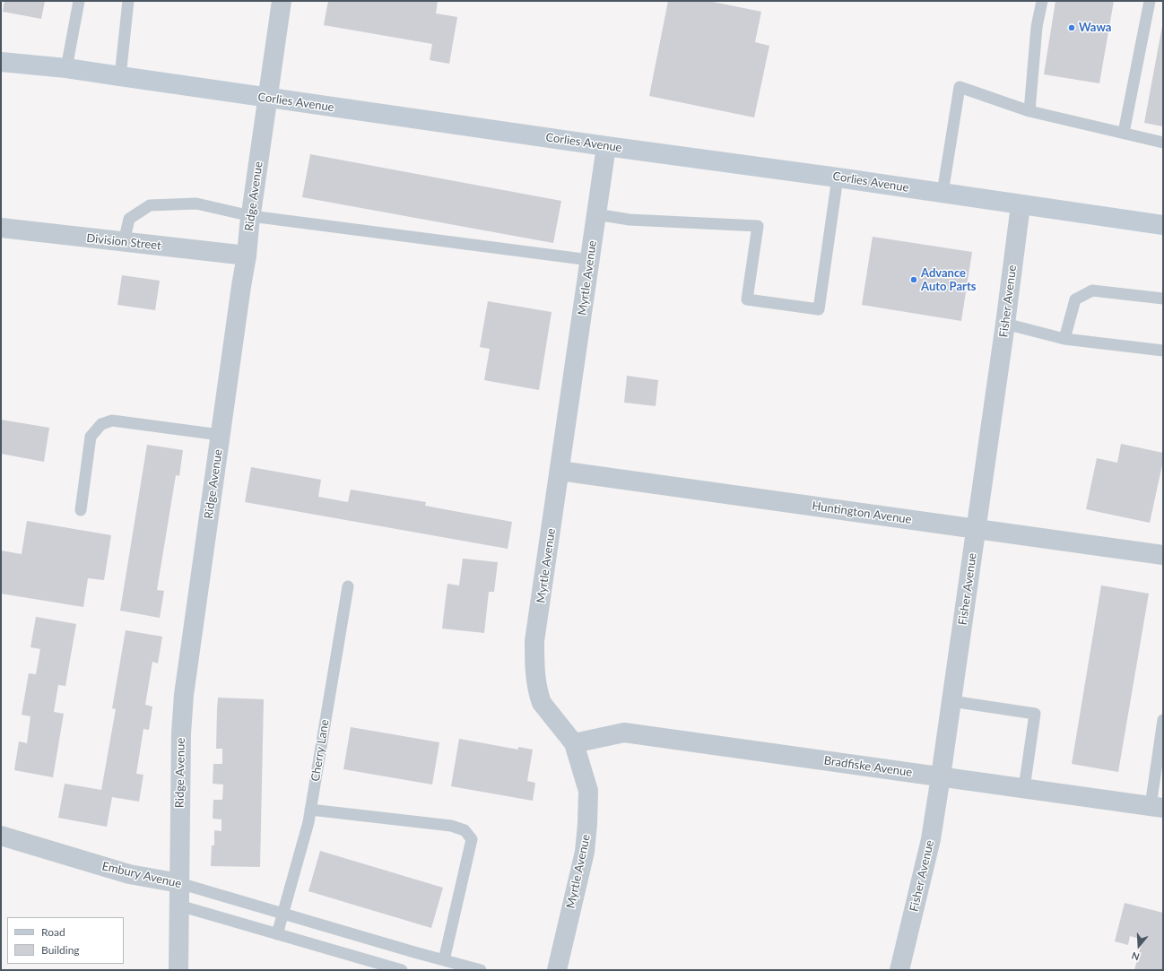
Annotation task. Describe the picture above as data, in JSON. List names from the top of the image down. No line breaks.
{"streets":{"main road":["Corlies Avenue"],"street":["Ridge Avenue","Division Street","Myrtle Avenue","Fisher Avenue","Huntington Avenue","Bradfiske Avenue","Embury Avenue"],"lane":["Cherry Lane"]},"crossings":[["Corlies Avenue","Ridge Avenue"],["Corlies Avenue","Myrtle Avenue"],["Corlies Avenue","Fisher Avenue"],["Ridge Avenue","Division Street"],["Ridge Avenue","Embury Avenue"],["Myrtle Avenue","Huntington Avenue"],["Myrtle Avenue","Bradfiske Avenue"],["Fisher Avenue","Huntington Avenue"],["Fisher Avenue","Bradfiske Avenue"],["Cherry Lane","Embury Avenue"]],"places":["Wawa","Advance Auto Parts"],"legend":["Road","Building"],"north":"bottom"}
